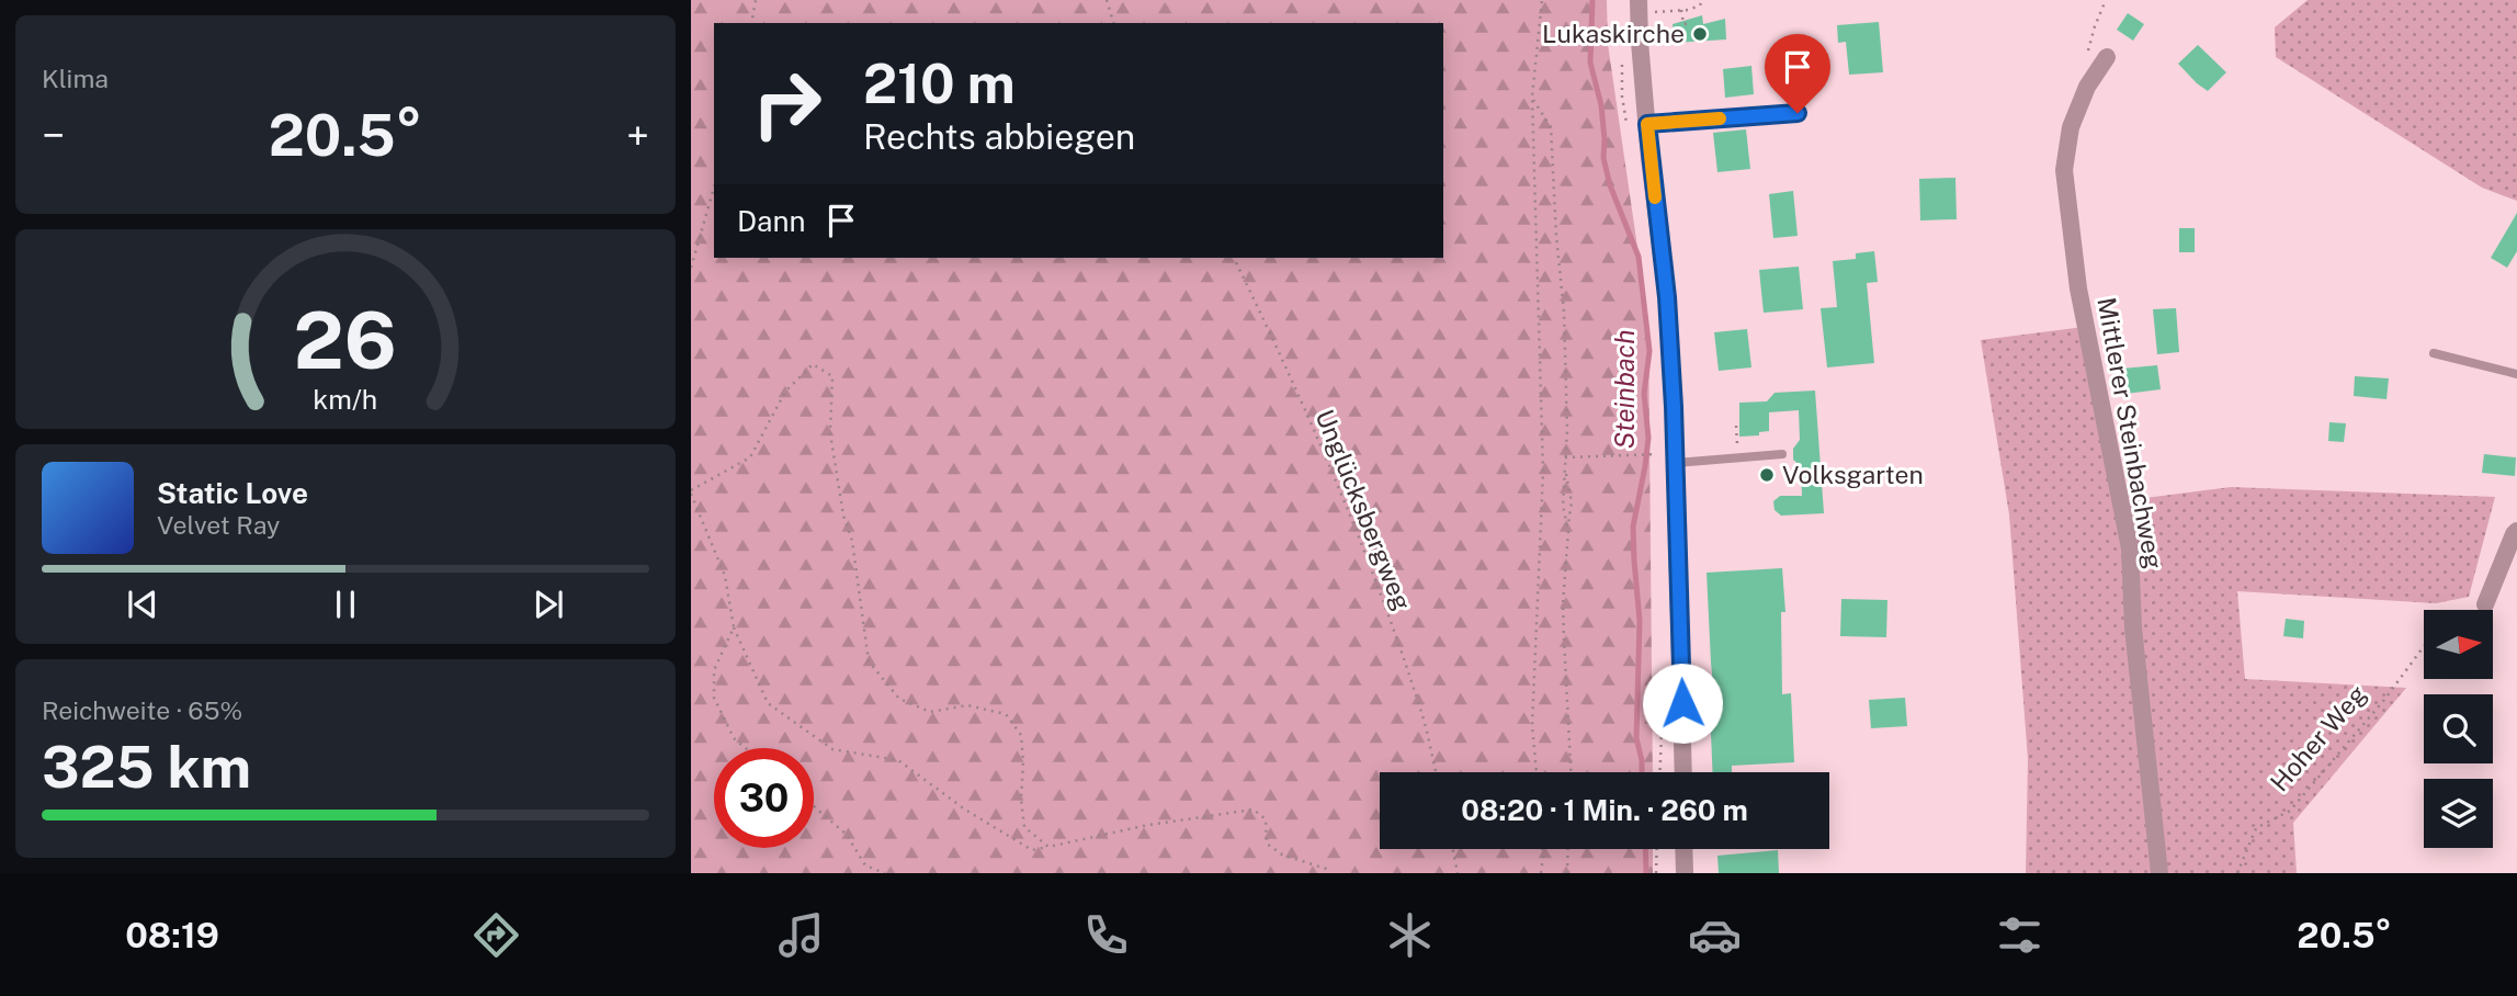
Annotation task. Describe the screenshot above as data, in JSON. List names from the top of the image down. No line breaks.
{"streets":{"street":["Mittlerer Steinbachweg"],"path":["Unglücksbergweg","Hoher Weg"]},"water":["Steinbach"],"places":["Lukaskirche","Volksgarten"],"north":"right","page":{"tile":["Klima",["Reichweite · 65%","325 km"]],"turn":["210 m","Rechts abbiegen"],"heat":["−","20.5°","+"],"then":"Dann","song":["Static Love","Velvet Ray"],"limit":"30","trip":"08:20 · 1 Min. · 260 m","tabs":["08:19","20.5°"],"gauge":["26","km/h"]}}
